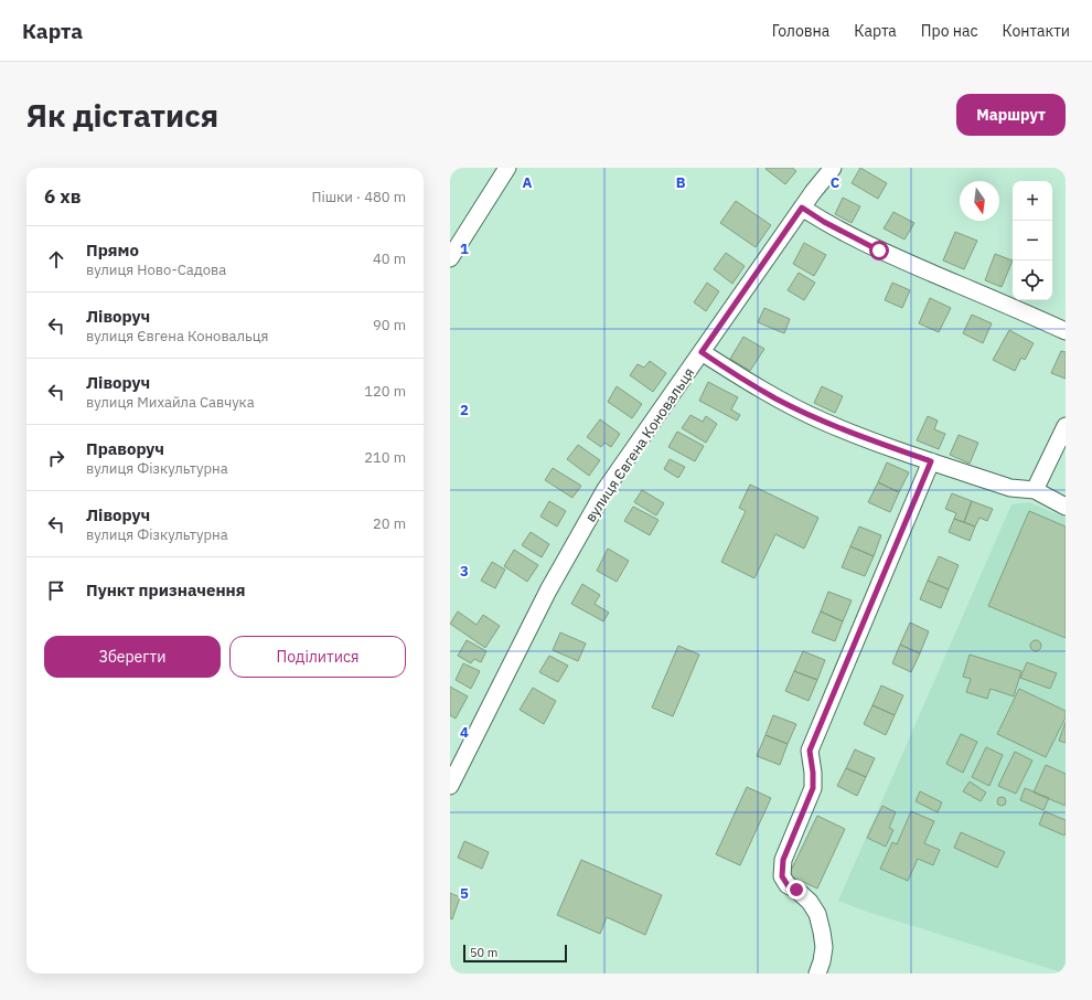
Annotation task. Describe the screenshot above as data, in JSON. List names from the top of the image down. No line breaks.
{"streets":{"street":["вулиця Євгена Коновальця"]},"scale_bar":"50 m","north":"bottom","page":{"header":"Карта","nav":["Головна","Карта","Про нас","Контакти"],"buttons":["Маршрут",["Зберегти","Поділитися"]],"title":"Як дістатися","heading":["6 хв","Пішки · 480 m"],"map_buttons":["+","−"],"list":[["Прямо","вулиця Ново-Садова","40 m"],["Ліворуч","вулиця Євгена Коновальця","90 m"],["Ліворуч","вулиця Михайла Савчука","120 m"],["Праворуч","вулиця Фізкультурна","210 m"],["Ліворуч","вулиця Фізкультурна","20 m"],"Пункт призначення"],"scale":"50 m"},"grid":{"columns":["A","B","C"],"rows":["1","2","3","4","5"]}}
